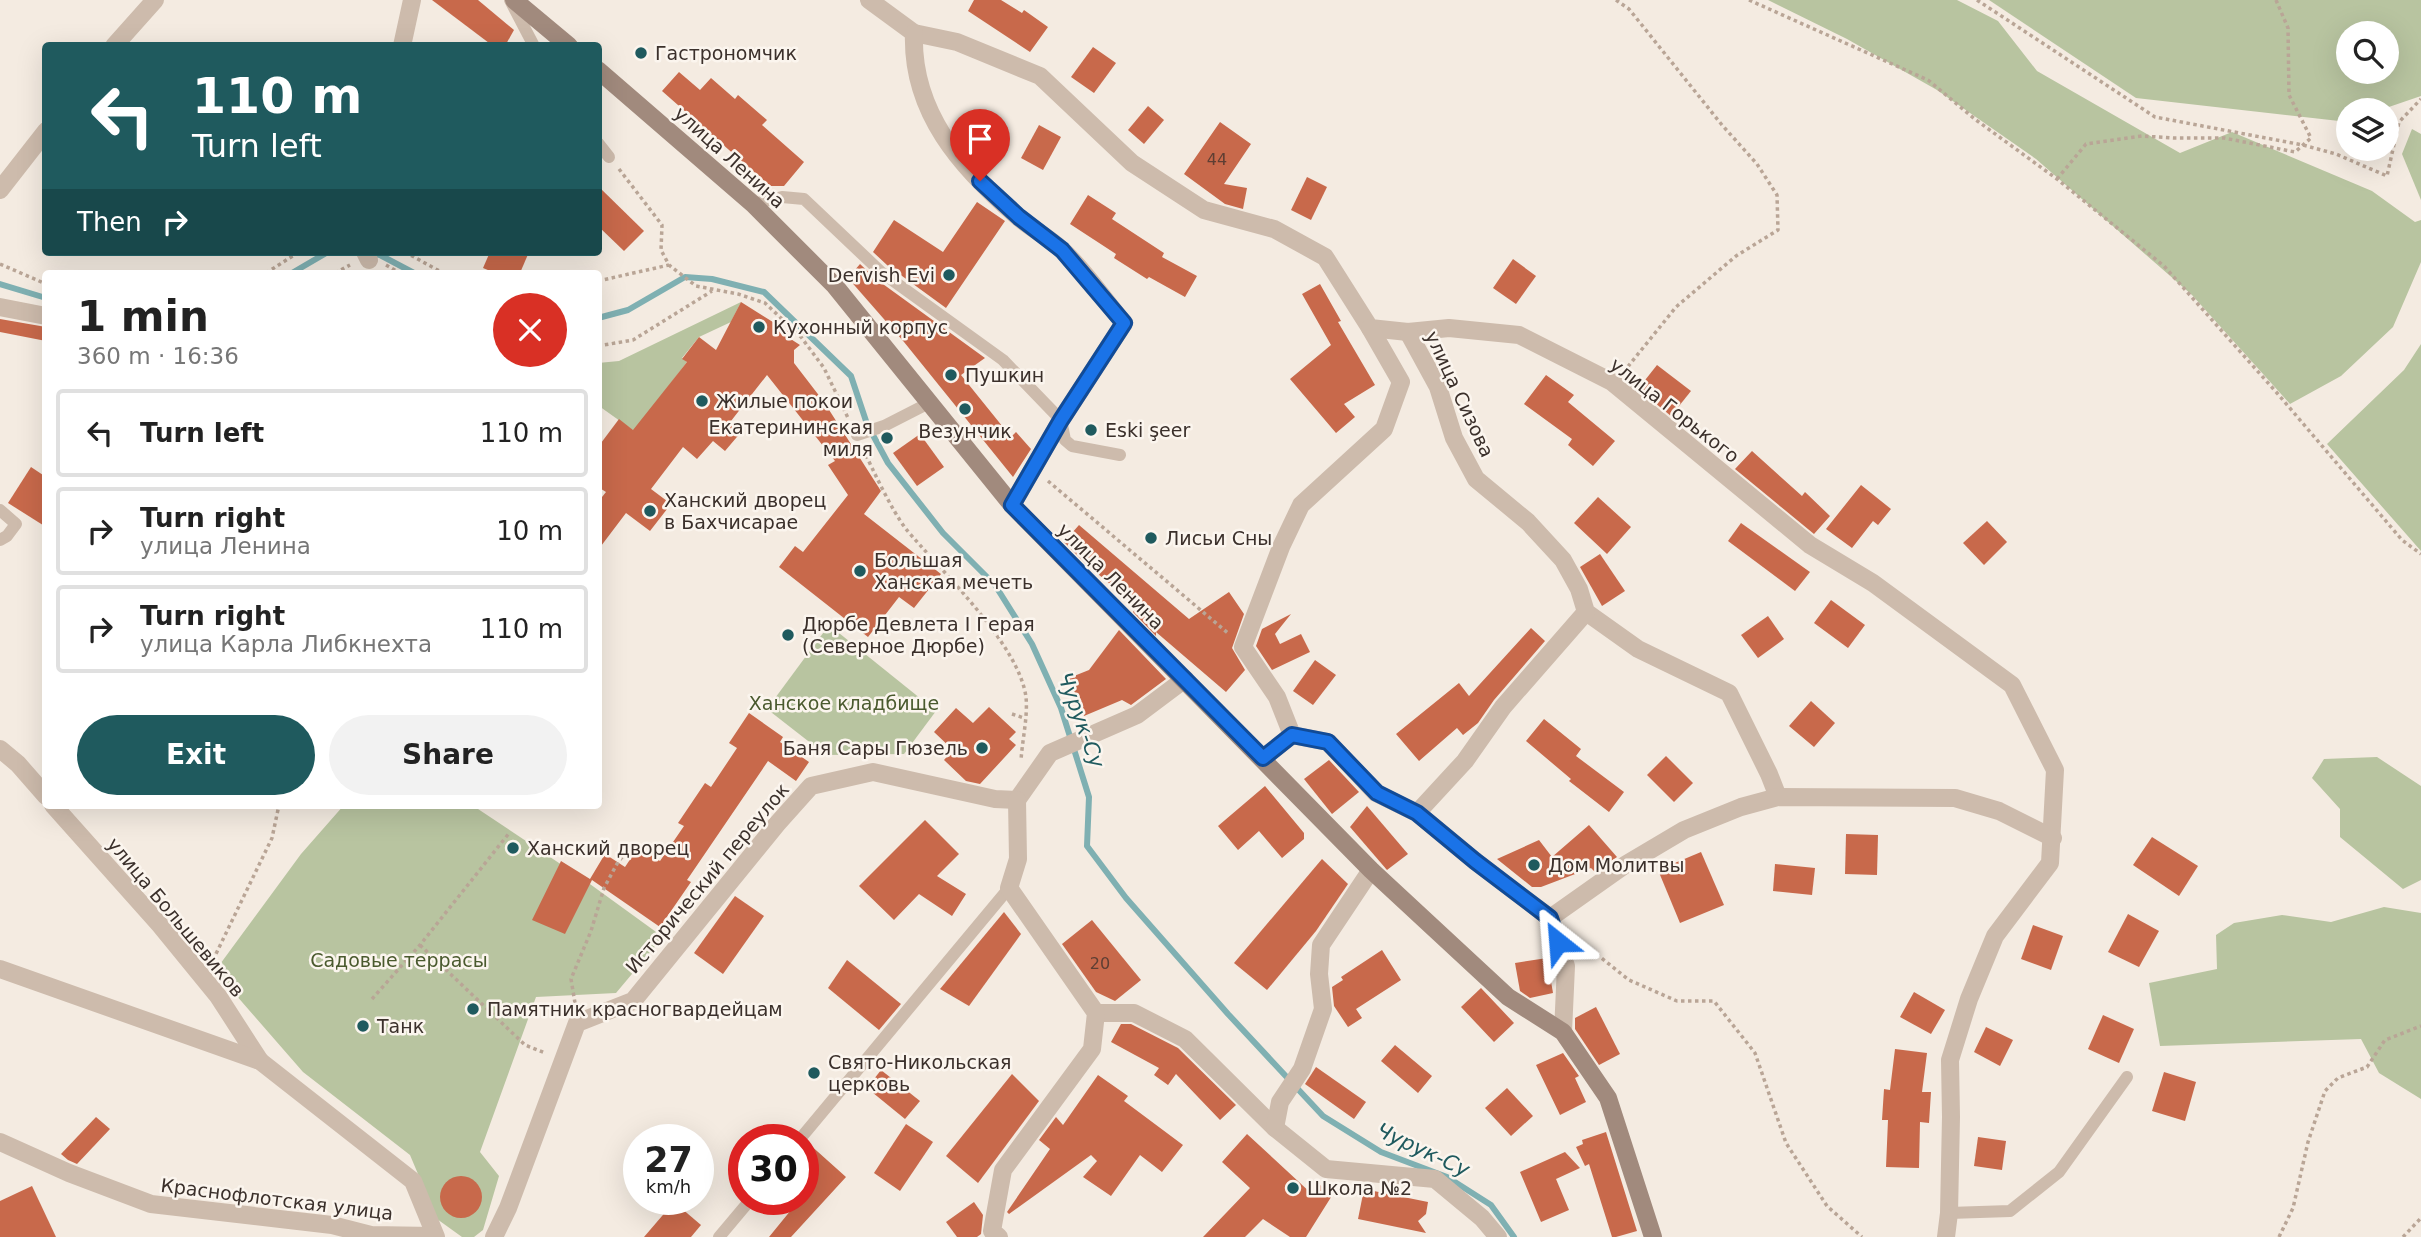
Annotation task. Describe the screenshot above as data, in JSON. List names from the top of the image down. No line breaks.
{"streets":{"main road":["улица Ленина"],"street":["улица Сизова","улица Горького","Исторический переулок","улица Большевиков","Краснофлотская улица"]},"crossings":[["улица Сизова","улица Горького"]],"water":["Чурук-Су"],"parks":["Ханское кладбище","Садовые террасы"],"places":["Гастрономчик","Dervish Evi","Кухонный корпус","Пушкин","Жилые покои","Везунчик","Eski şeer","Екатерининская миля","Ханский дворец в Бахчисарае","Лисьи Сны","Большая Ханская мечеть","Дюрбе Девлета I Герая (Северное Дюрбе)","Баня Сары Гюзель","Ханский дворец","Дом Молитвы","Памятник красногвардейцам","Танк","Свято-Никольская церковь","Школа №2"],"house_numbers":["44","20"],"page":{"turn":["110 m","Turn left"],"then":"Then","heading":["1 min","360 m · 16:36"],"list":[{"name":"Turn left","value":"110 m"},{"name":"Turn right","note":"улица Ленина","value":"10 m"},{"name":"Turn right","note":"улица Карла Либкнехта","value":"110 m"}],"buttons":["Exit","Share"],"speed":"27 km/h","limit":"30"}}
